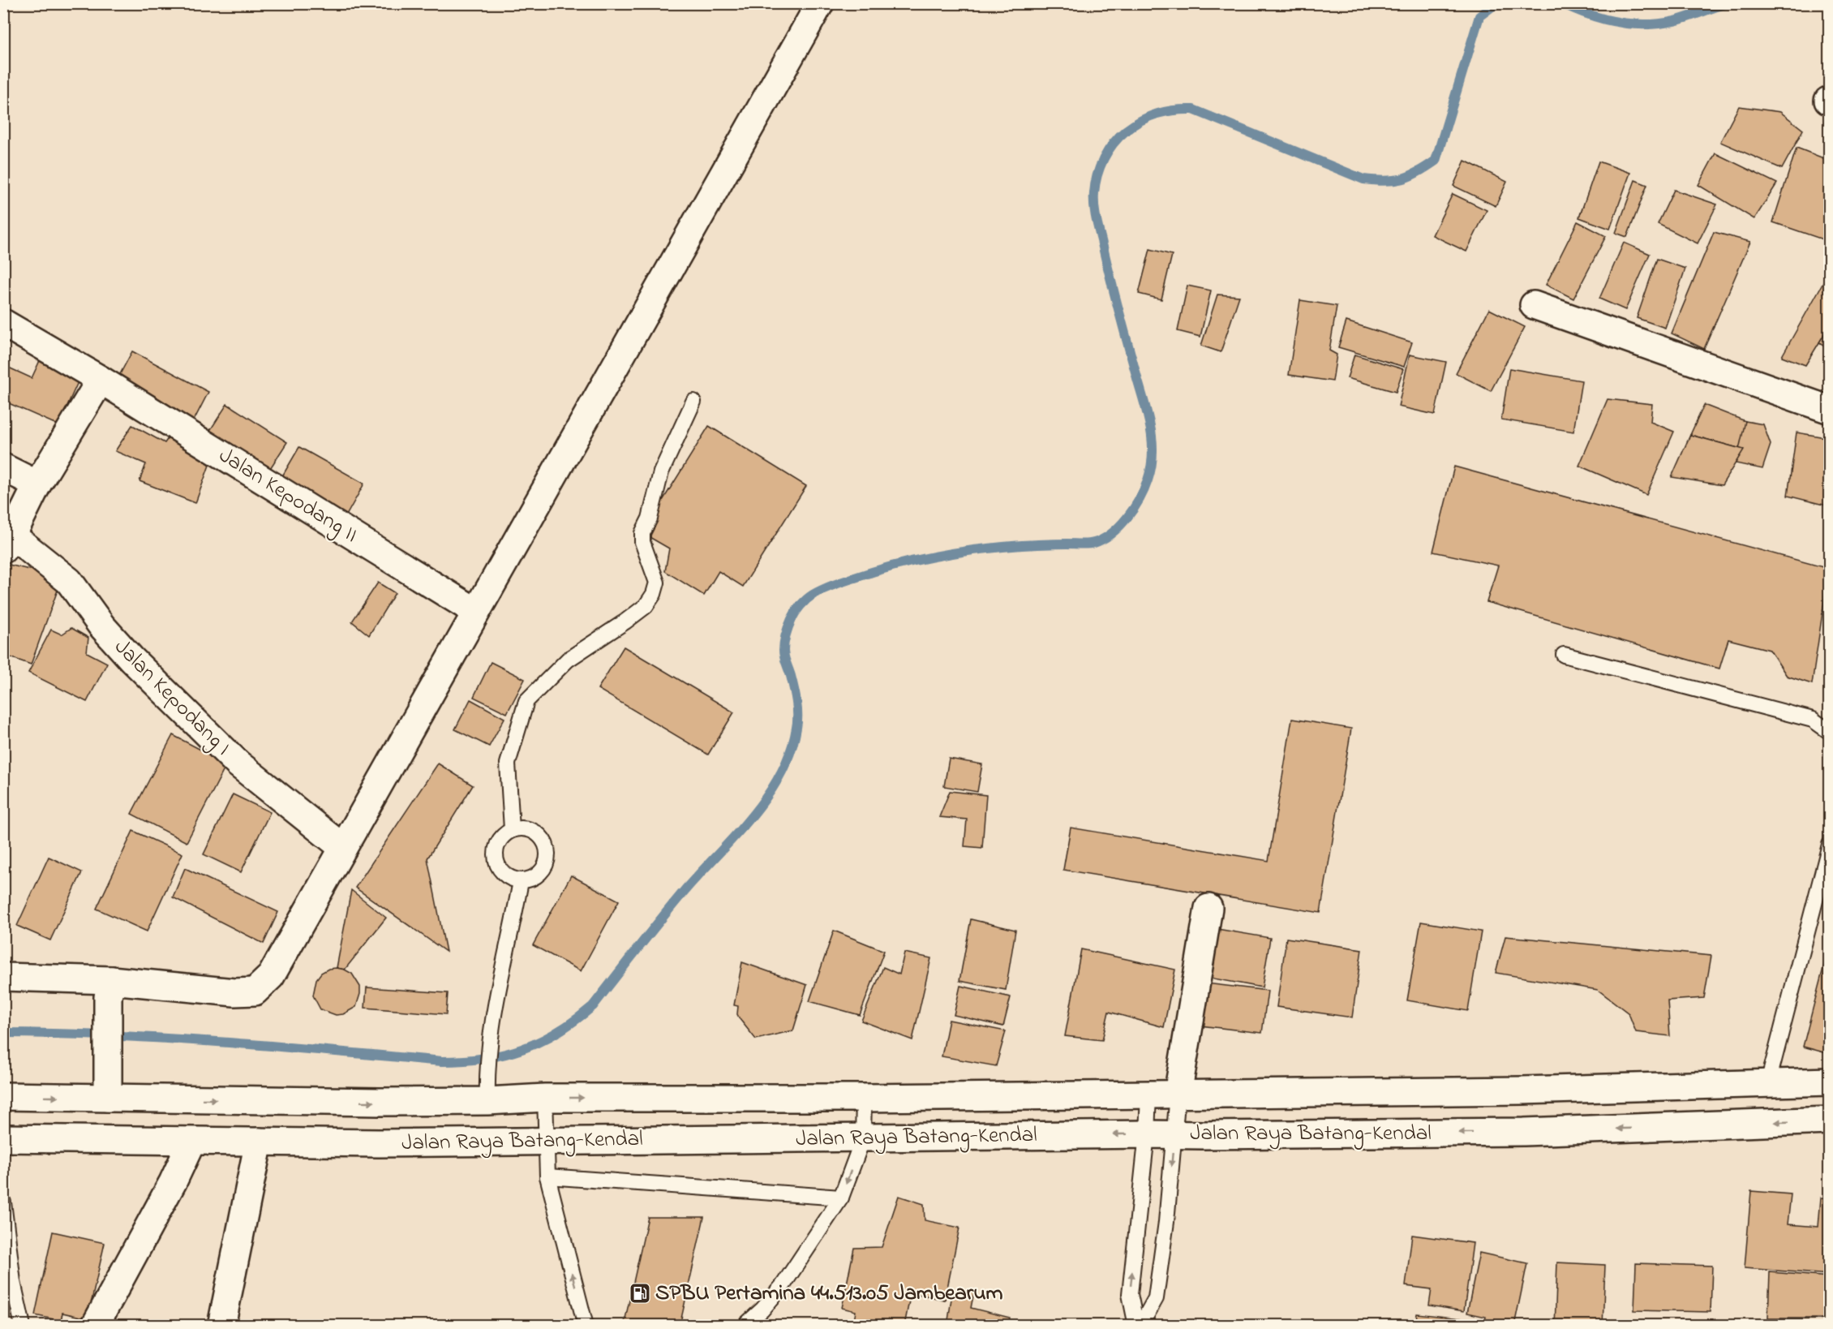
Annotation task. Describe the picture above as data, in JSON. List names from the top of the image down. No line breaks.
{"streets":{"main road":["Jalan Kepodang II","Jalan Kepodang I","Jalan Raya Batang-Kendal"]},"places":{"fuel station":["SPBU Pertamina 44.513.05 Jambearum"]}}
